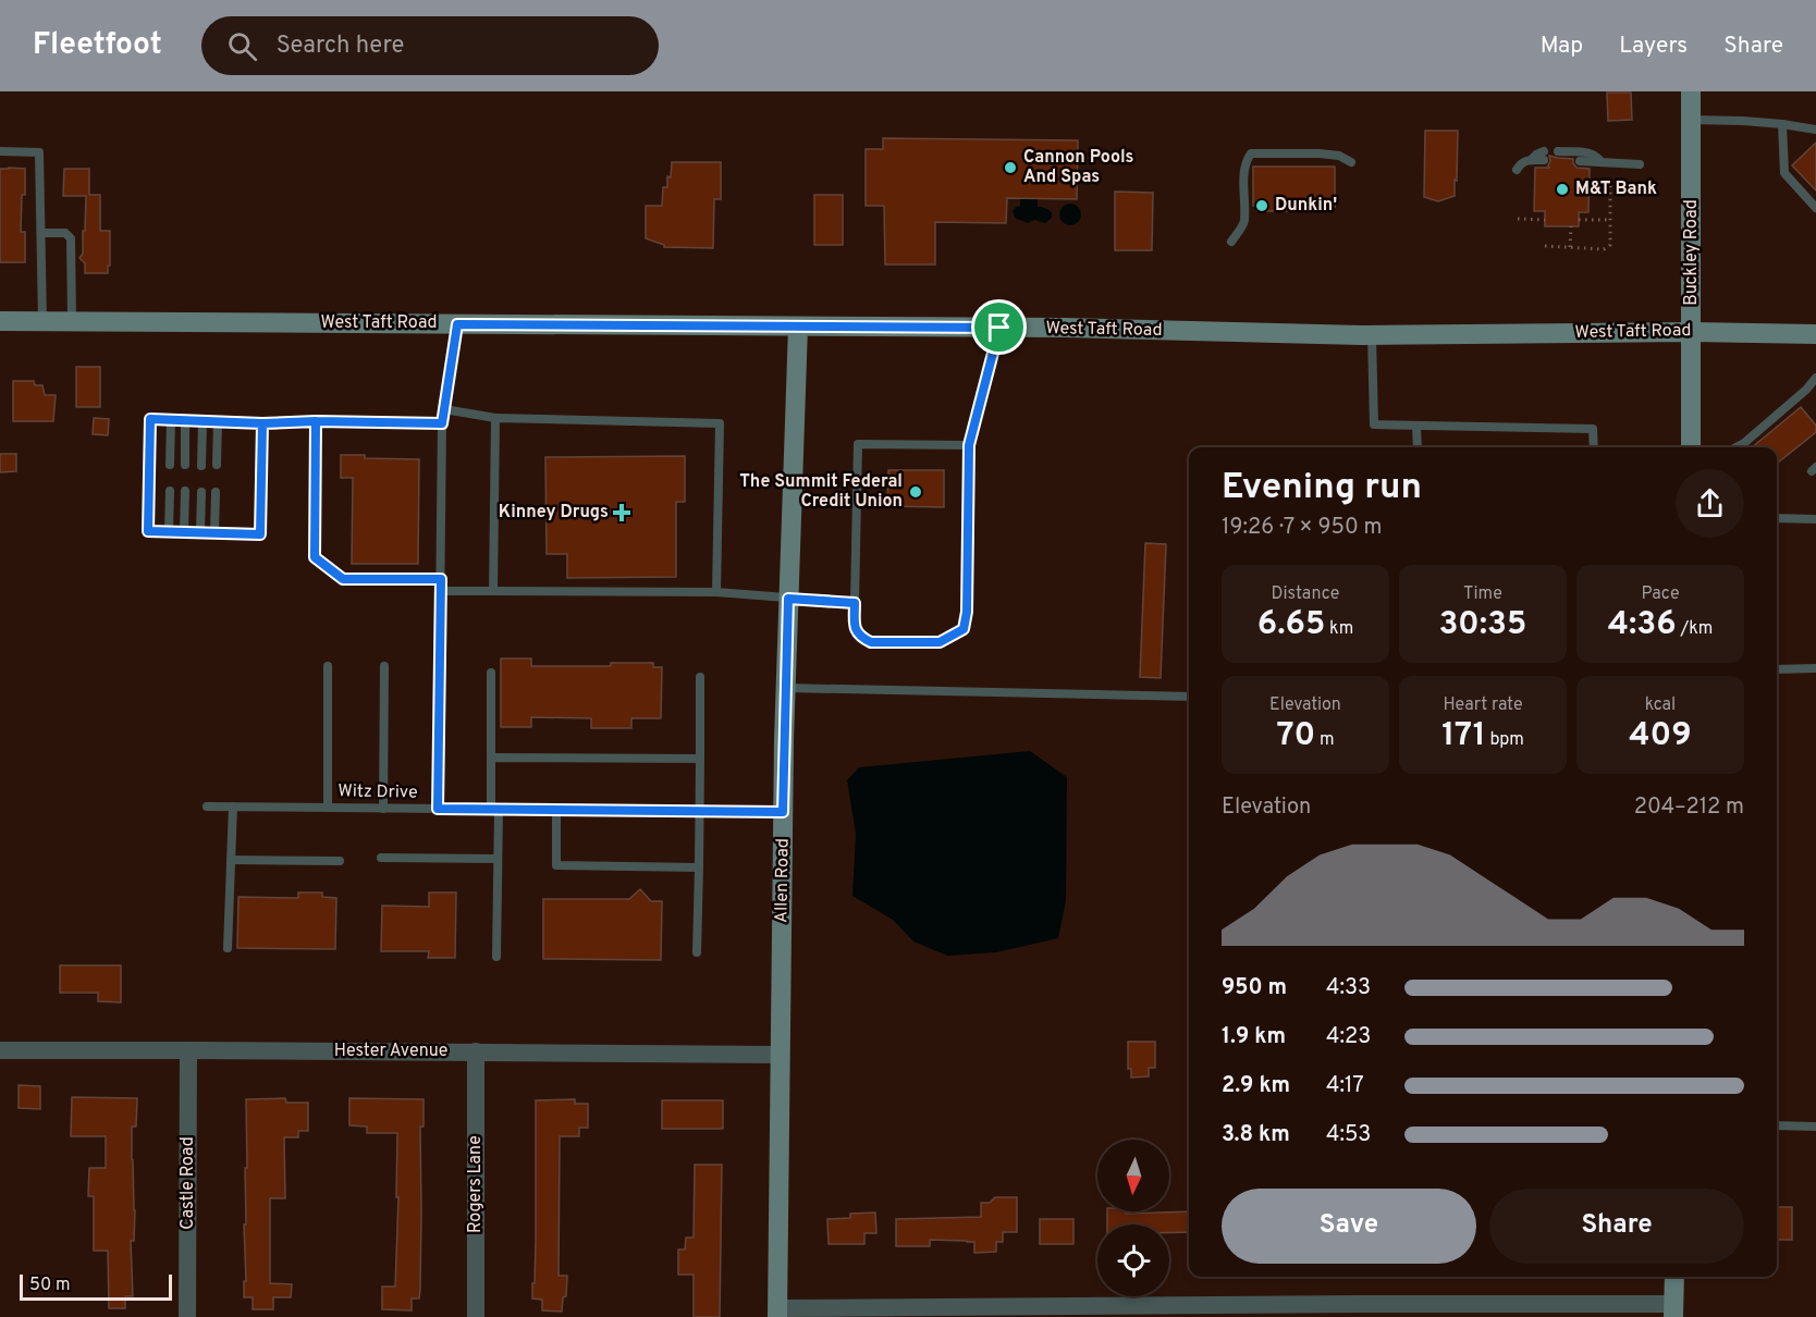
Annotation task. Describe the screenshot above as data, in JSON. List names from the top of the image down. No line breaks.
{"streets":{"main road":["Buckley Road","West Taft Road","Allen Road"],"street":["Hester Avenue","Castle Road","Rogers Lane"],"lane":["Witz Drive"]},"crossings":[["Buckley Road","West Taft Road"],["West Taft Road","Allen Road"],["Witz Drive","Allen Road"],["Allen Road","Hester Avenue"],["Hester Avenue","Castle Road"],["Hester Avenue","Rogers Lane"]],"places":{"other":["Cannon Pools And Spas","M&T Bank","Dunkin'","The Summit Federal Credit Union"],"health":["Kinney Drugs"]},"scale_bar":"50 m","north":"bottom","page":{"header":"Fleetfoot","search":"Search here","nav":["Map","Layers","Share"],"heading":["Evening run","19:26 · 7 × 950 m"],"stats":[["Distance","6.65 km"],["Time","30:35"],["Pace","4:36 /km"],["Elevation","70 m"],["Heart rate","171 bpm"],["kcal","409"]],"chart":["Elevation","204–212 m"],"list":[{"name":"950 m","note":"4:33"},{"name":"1.9 km","note":"4:23"},{"name":"2.9 km","note":"4:17"},{"name":"3.8 km","note":"4:53"}],"buttons":["Save","Share"],"scale":"50 m"}}
